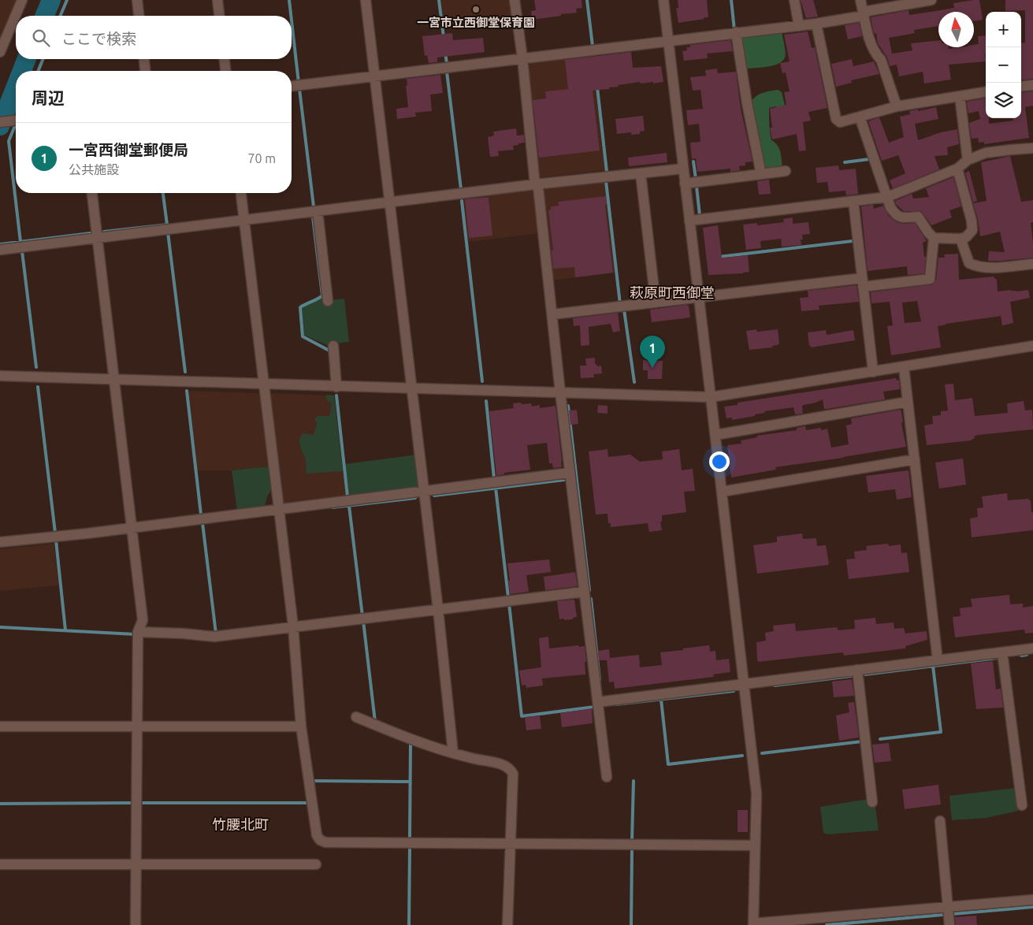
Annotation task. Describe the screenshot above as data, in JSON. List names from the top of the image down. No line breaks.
{"districts":["萩原町西御堂","竹腰北町"],"places":["一宮市立西御堂保育園"],"north":"top","page":{"map_buttons":["+","−"],"search":"ここで検索","heading":"周辺","list":[{"mark":"1","name":"一宮西御堂郵便局","note":"公共施設","value":"70 m"}],"pins":"1"}}
